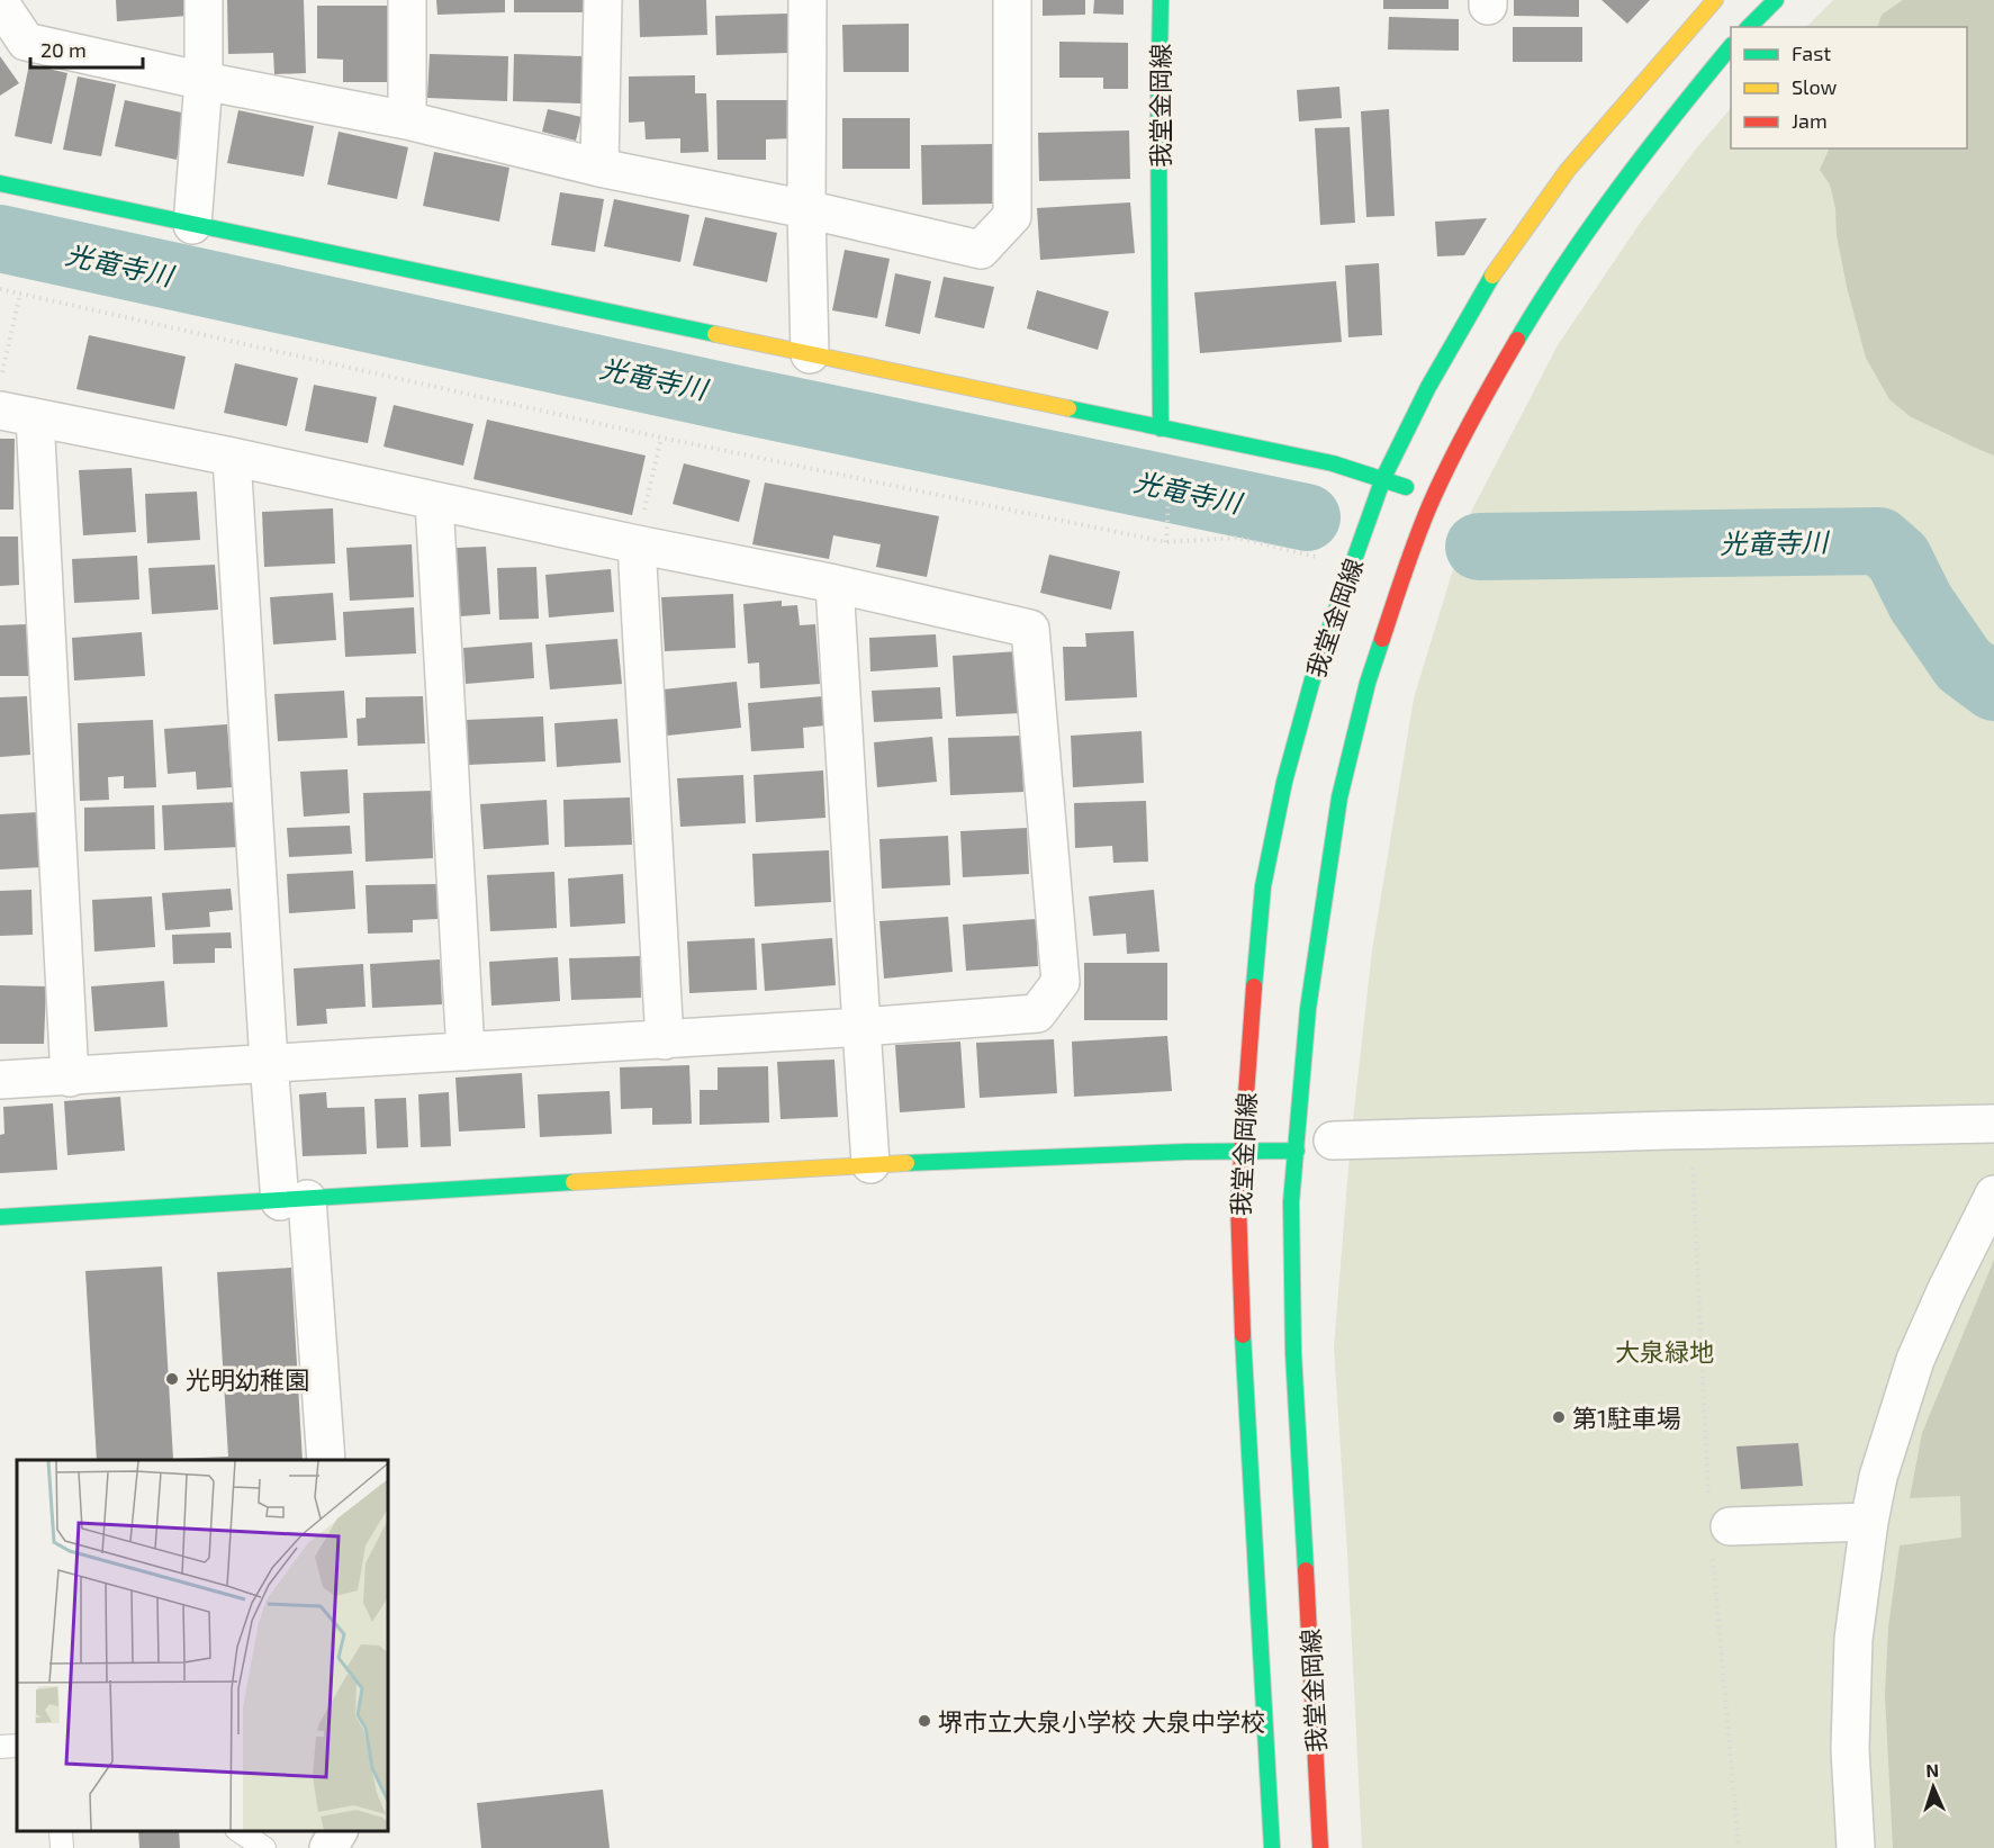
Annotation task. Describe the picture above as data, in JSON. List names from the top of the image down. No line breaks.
{"streets":{"main road":["我堂金岡線"]},"water":["光竜寺川"],"parks":["大泉緑地"],"places":["光明幼稚園","第1駐車場","堺市立大泉小学校 大泉中学校"],"legend":["Fast","Slow","Jam"],"scale_bar":"20 m","north":"top"}
